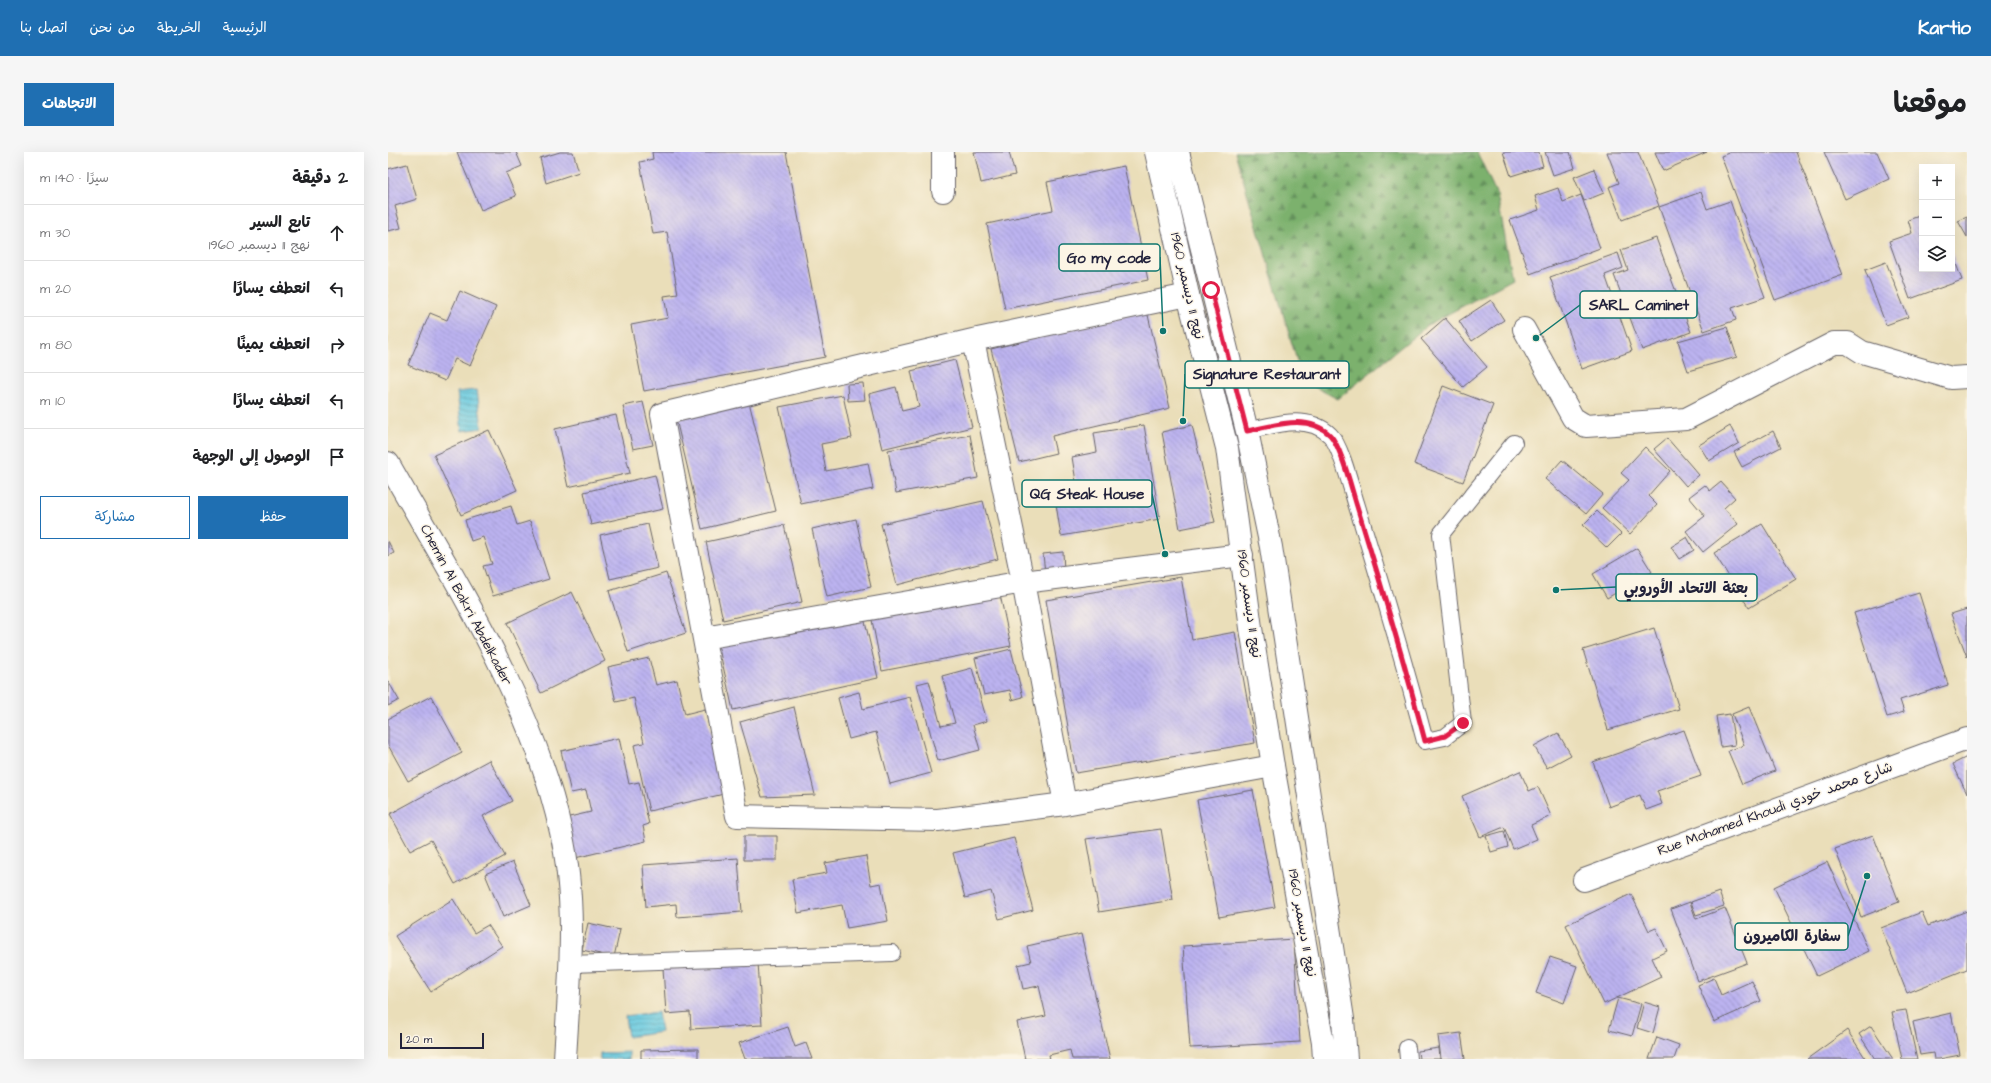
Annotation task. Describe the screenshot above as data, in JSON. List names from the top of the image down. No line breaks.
{"streets":{"street":["نهج 11 ديسمبر 1960","Chemin Al Bakri Abdelkader","Rue Mohamed Khoudi شارع محمد خودي"]},"places":["Go my code","SARL Caminet","Signature Restaurant","QG Steak House","بعثة الاتحاد الأوروبي","سفارة الكاميرون"],"scale_bar":"20 m","page":{"header":"Kartio","nav":["الرئيسية","الخريطة","من نحن","اتصل بنا"],"title":"موقعنا","buttons":["الاتجاهات",["حفظ","مشاركة"]],"heading":["2 دقيقة","سيرًا · 140 m"],"map_buttons":["+","−"],"list":[["تابع السير","نهج 11 ديسمبر 1960","30 m"],["انعطف يسارًا","20 m"],["انعطف يمينًا","80 m"],["انعطف يسارًا","10 m"],"الوصول إلى الوجهة"],"scale":"20 m"}}
